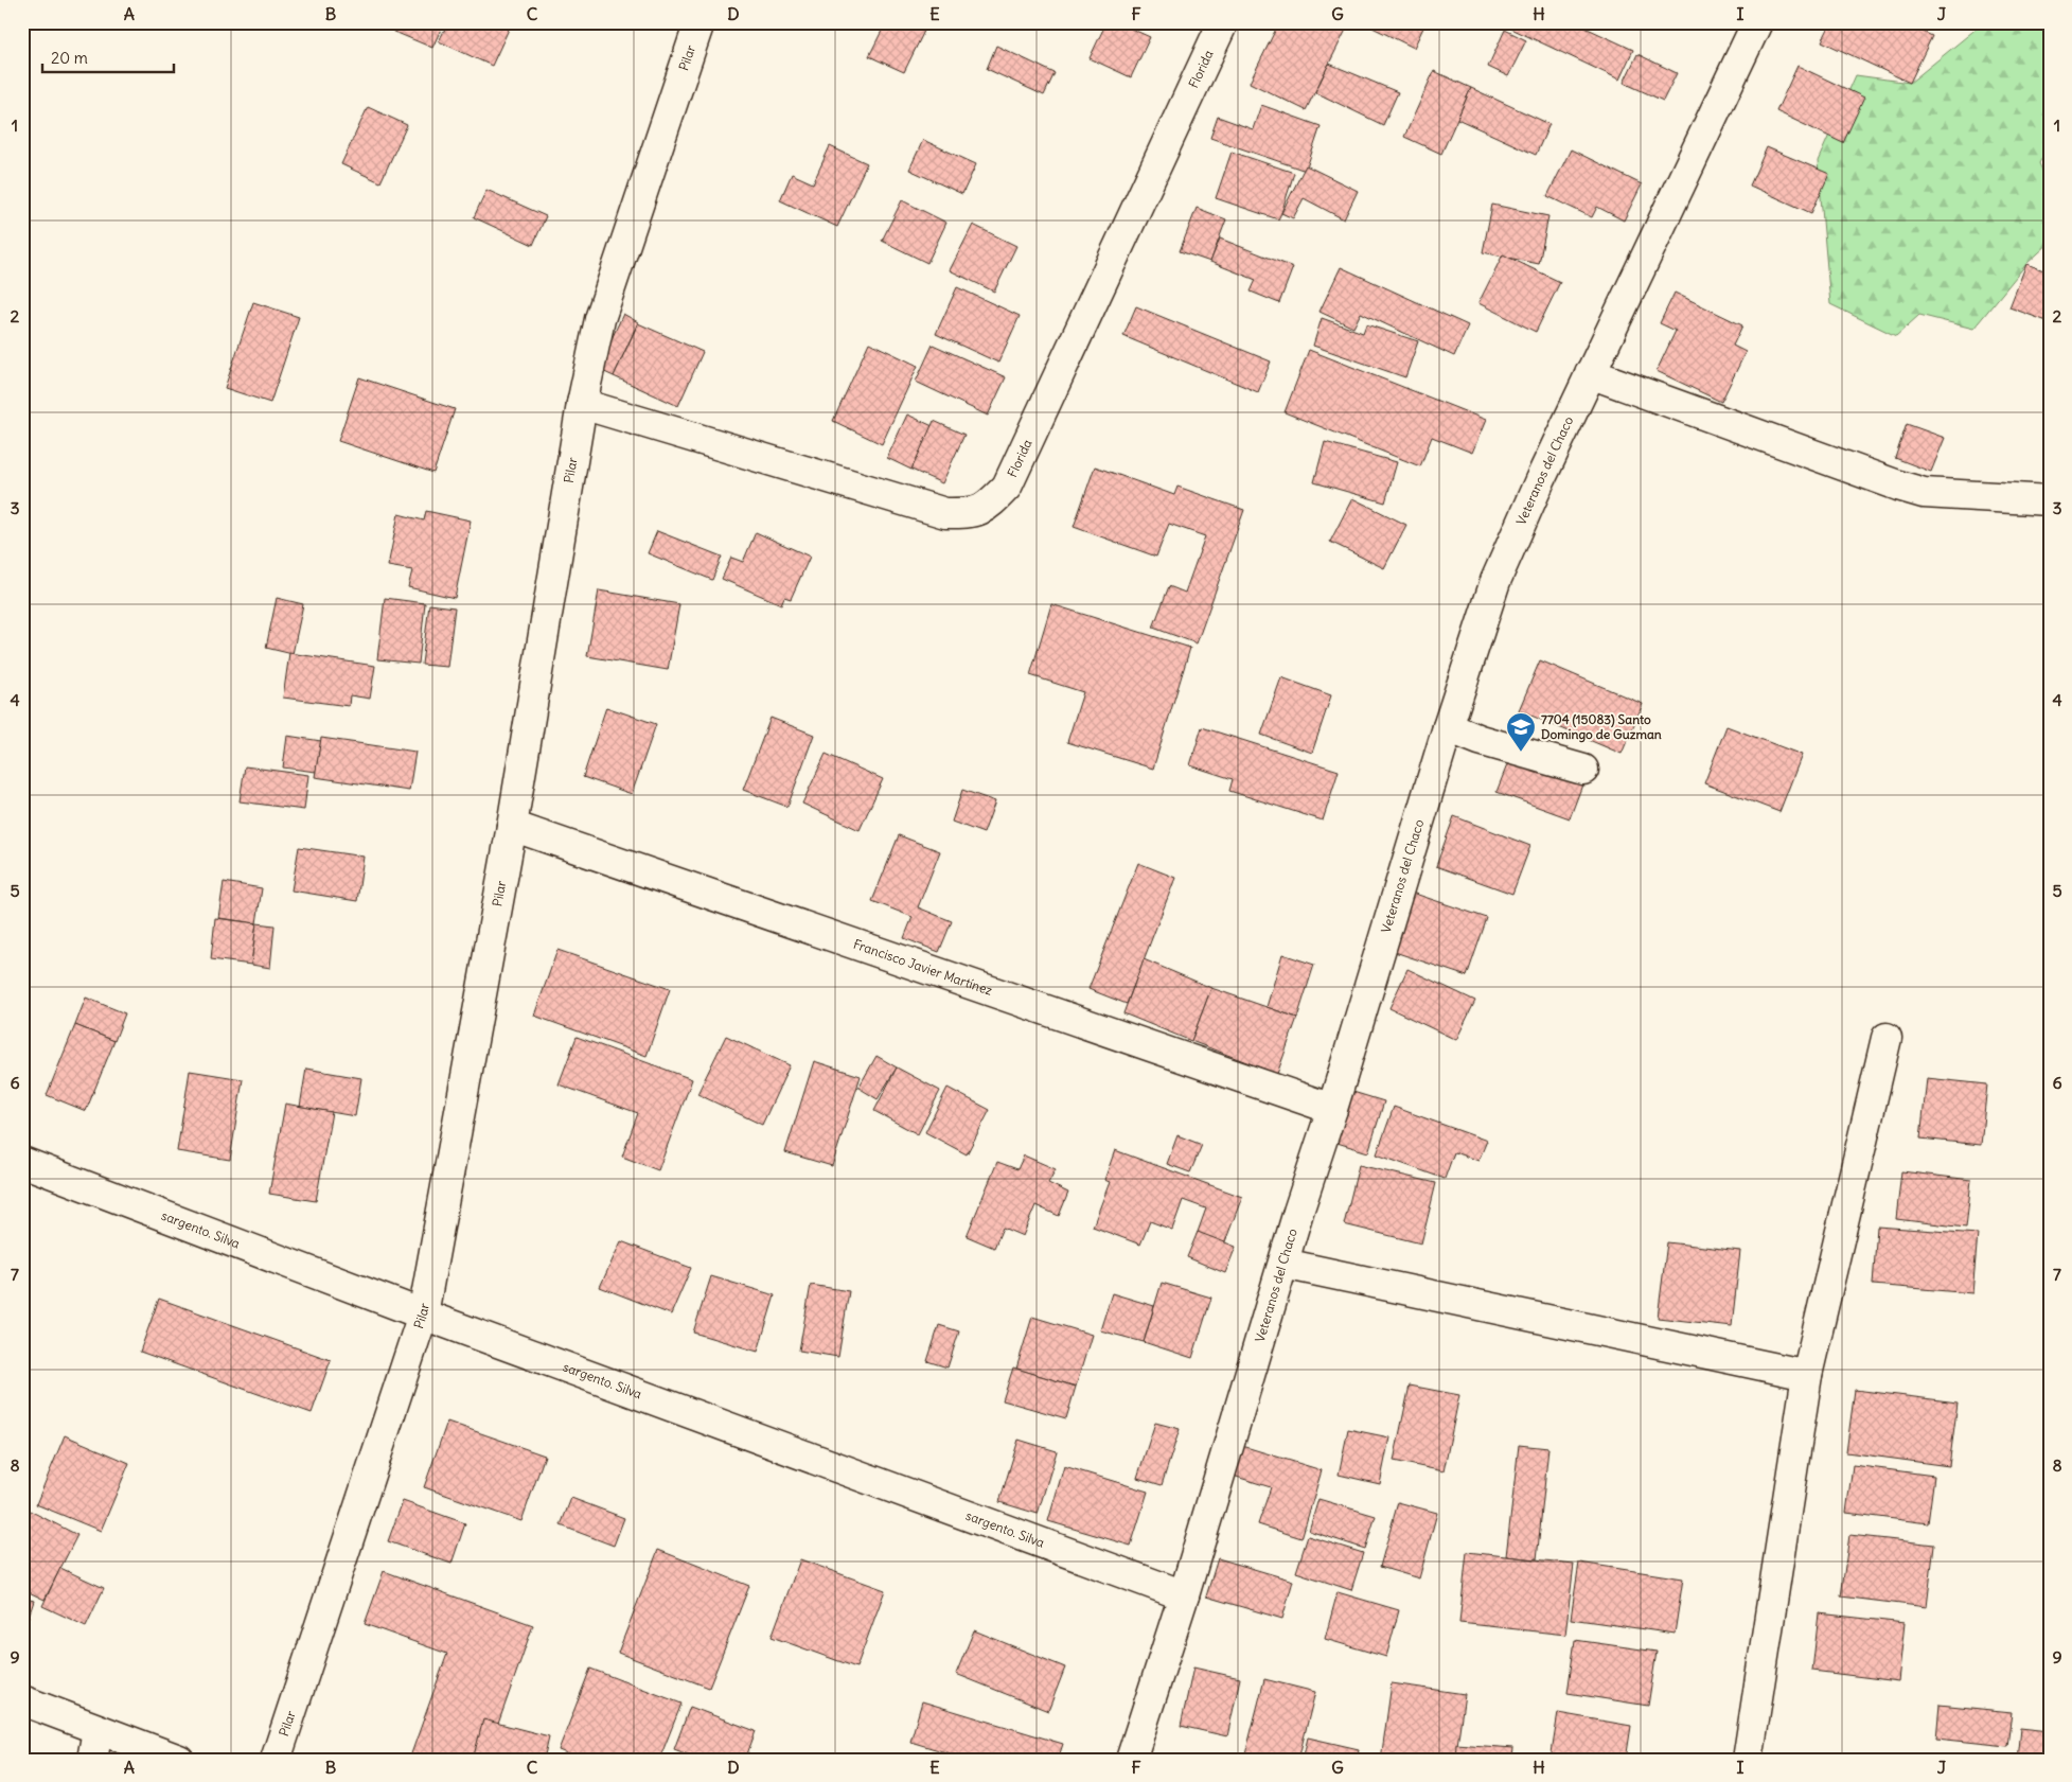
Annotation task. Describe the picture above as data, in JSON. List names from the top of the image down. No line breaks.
{"streets":{"street":["Pilar","Florida","Veteranos del Chaco","Francisco Javier Martínez","sargento. Silva"]},"crossings":[["Pilar","Florida"],["Pilar","Francisco Javier Martínez"],["Pilar","sargento. Silva"],["Veteranos del Chaco","Francisco Javier Martínez"],["Veteranos del Chaco","sargento. Silva"]],"places":{"school or university":["7704 (15083) Santo Domingo de Guzman"]},"scale_bar":"20 m","grid":{"columns":["A","B","C","D","E","F","G","H","I","J"],"rows":["1","2","3","4","5","6","7","8","9"]}}
